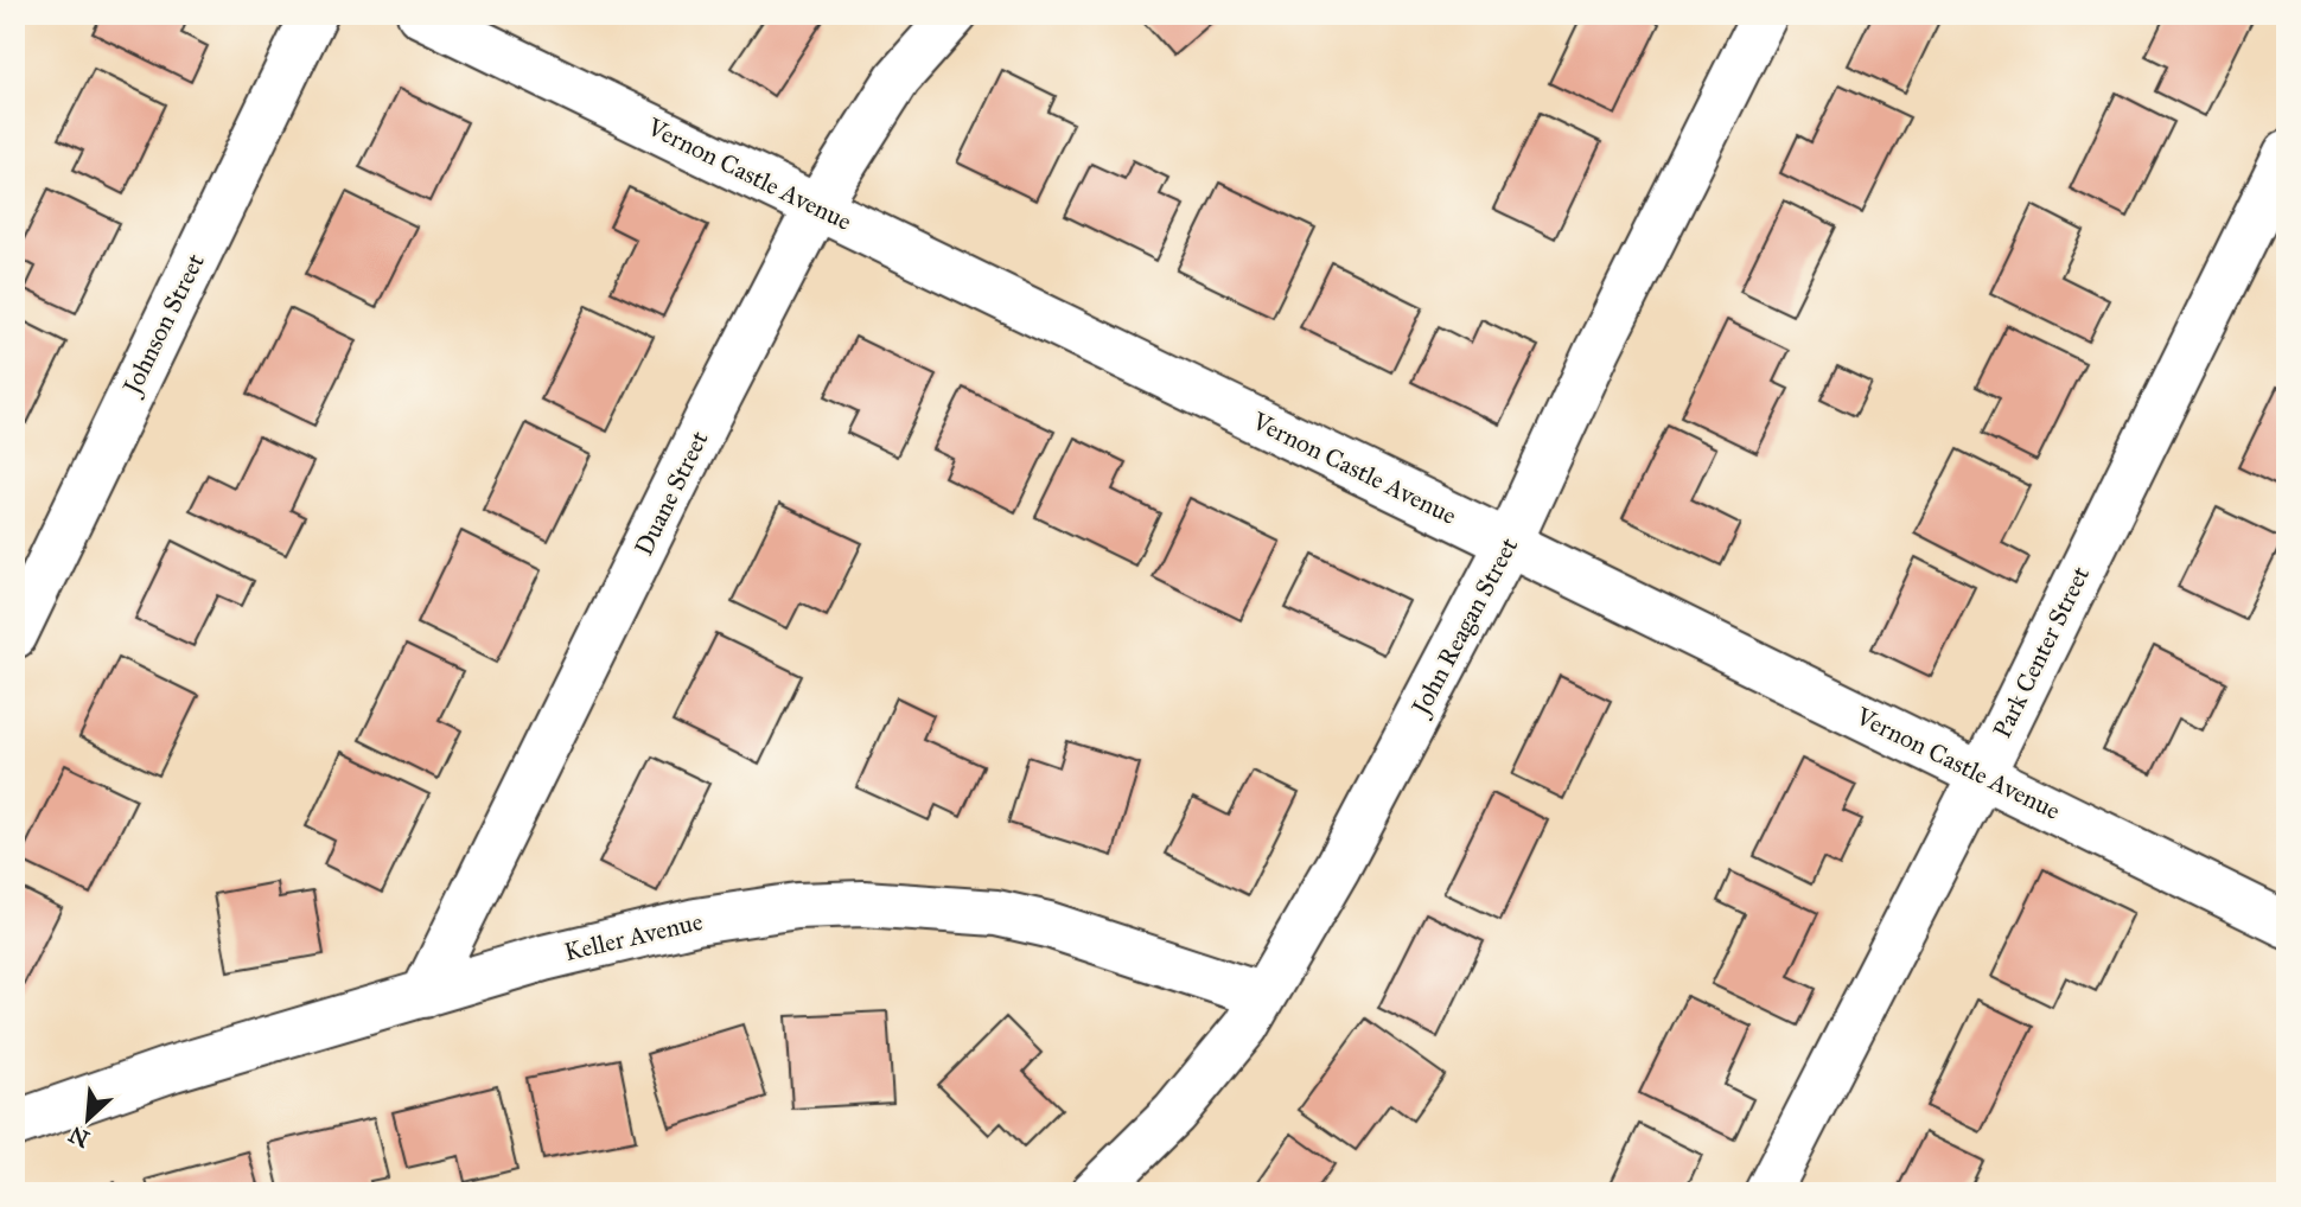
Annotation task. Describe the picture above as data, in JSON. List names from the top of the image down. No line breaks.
{"streets":{"street":["Vernon Castle Avenue","Johnson Street","Duane Street","John Reagan Street","Park Center Street","Keller Avenue"]},"crossings":[["Vernon Castle Avenue","Duane Street"],["Vernon Castle Avenue","John Reagan Street"],["Vernon Castle Avenue","Park Center Street"],["Duane Street","Keller Avenue"],["John Reagan Street","Keller Avenue"]],"north":"bottom left"}
